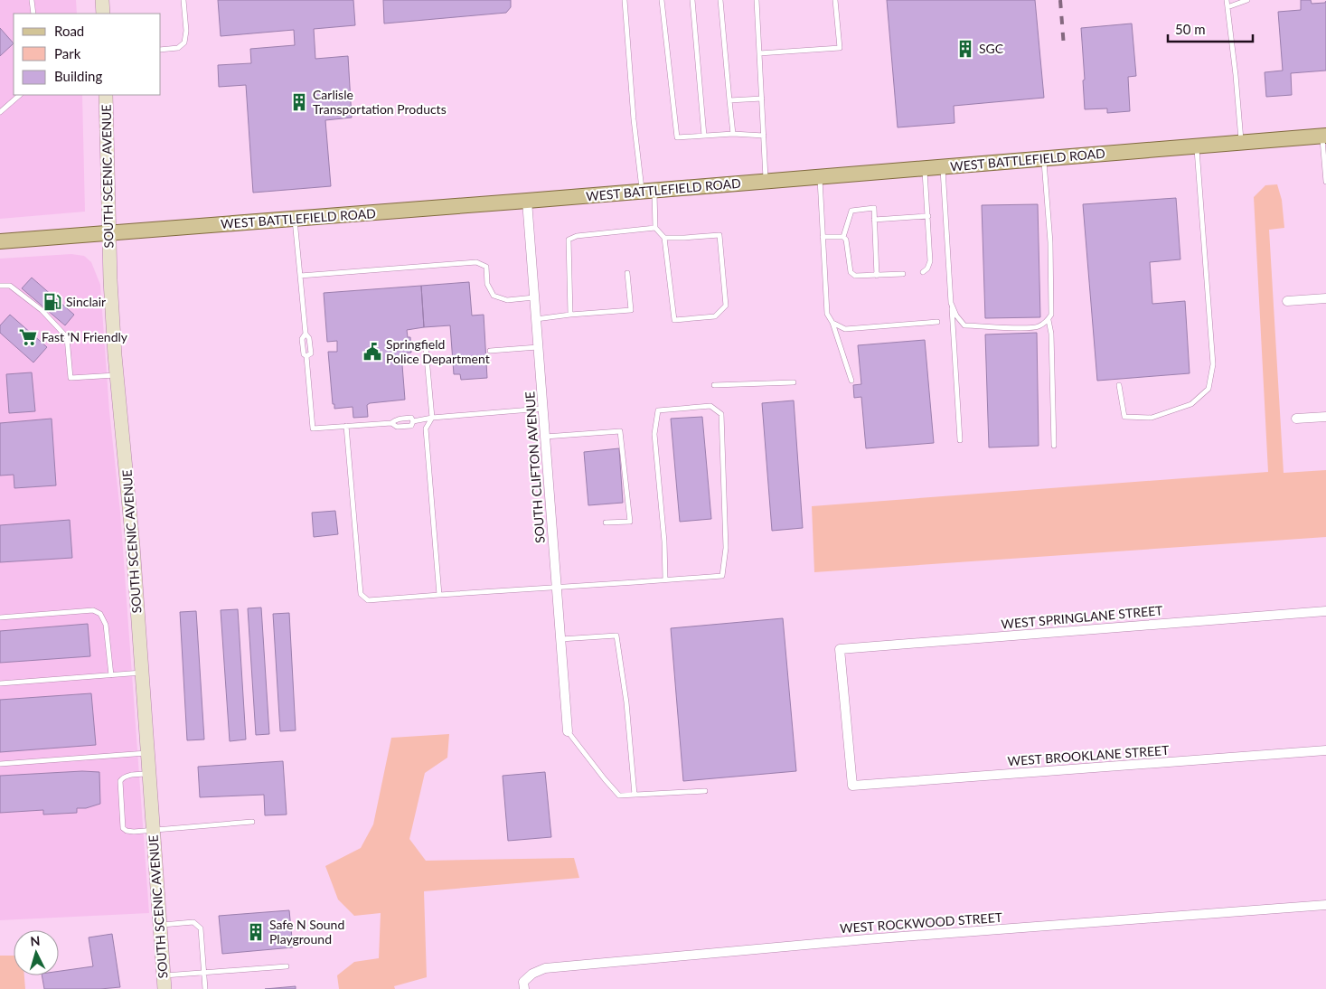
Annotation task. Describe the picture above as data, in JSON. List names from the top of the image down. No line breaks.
{"streets":{"main road":["WEST BATTLEFIELD ROAD","SOUTH SCENIC AVENUE"],"street":["SOUTH CLIFTON AVENUE","WEST SPRINGLANE STREET","WEST BROOKLANE STREET","WEST ROCKWOOD STREET"]},"crossings":[["WEST BATTLEFIELD ROAD","SOUTH SCENIC AVENUE"],["WEST BATTLEFIELD ROAD","SOUTH CLIFTON AVENUE"],["WEST SPRINGLANE STREET","WEST BROOKLANE STREET"]],"places":{"building":["SGC","Carlisle Transportation Products","Safe N Sound Playground"],"fuel station":["Sinclair"],"supermarket":["Fast 'N Friendly"],"public building":["Springfield Police Department"]},"legend":["Road","Park","Building"],"scale_bar":"50 m","north":"top"}
